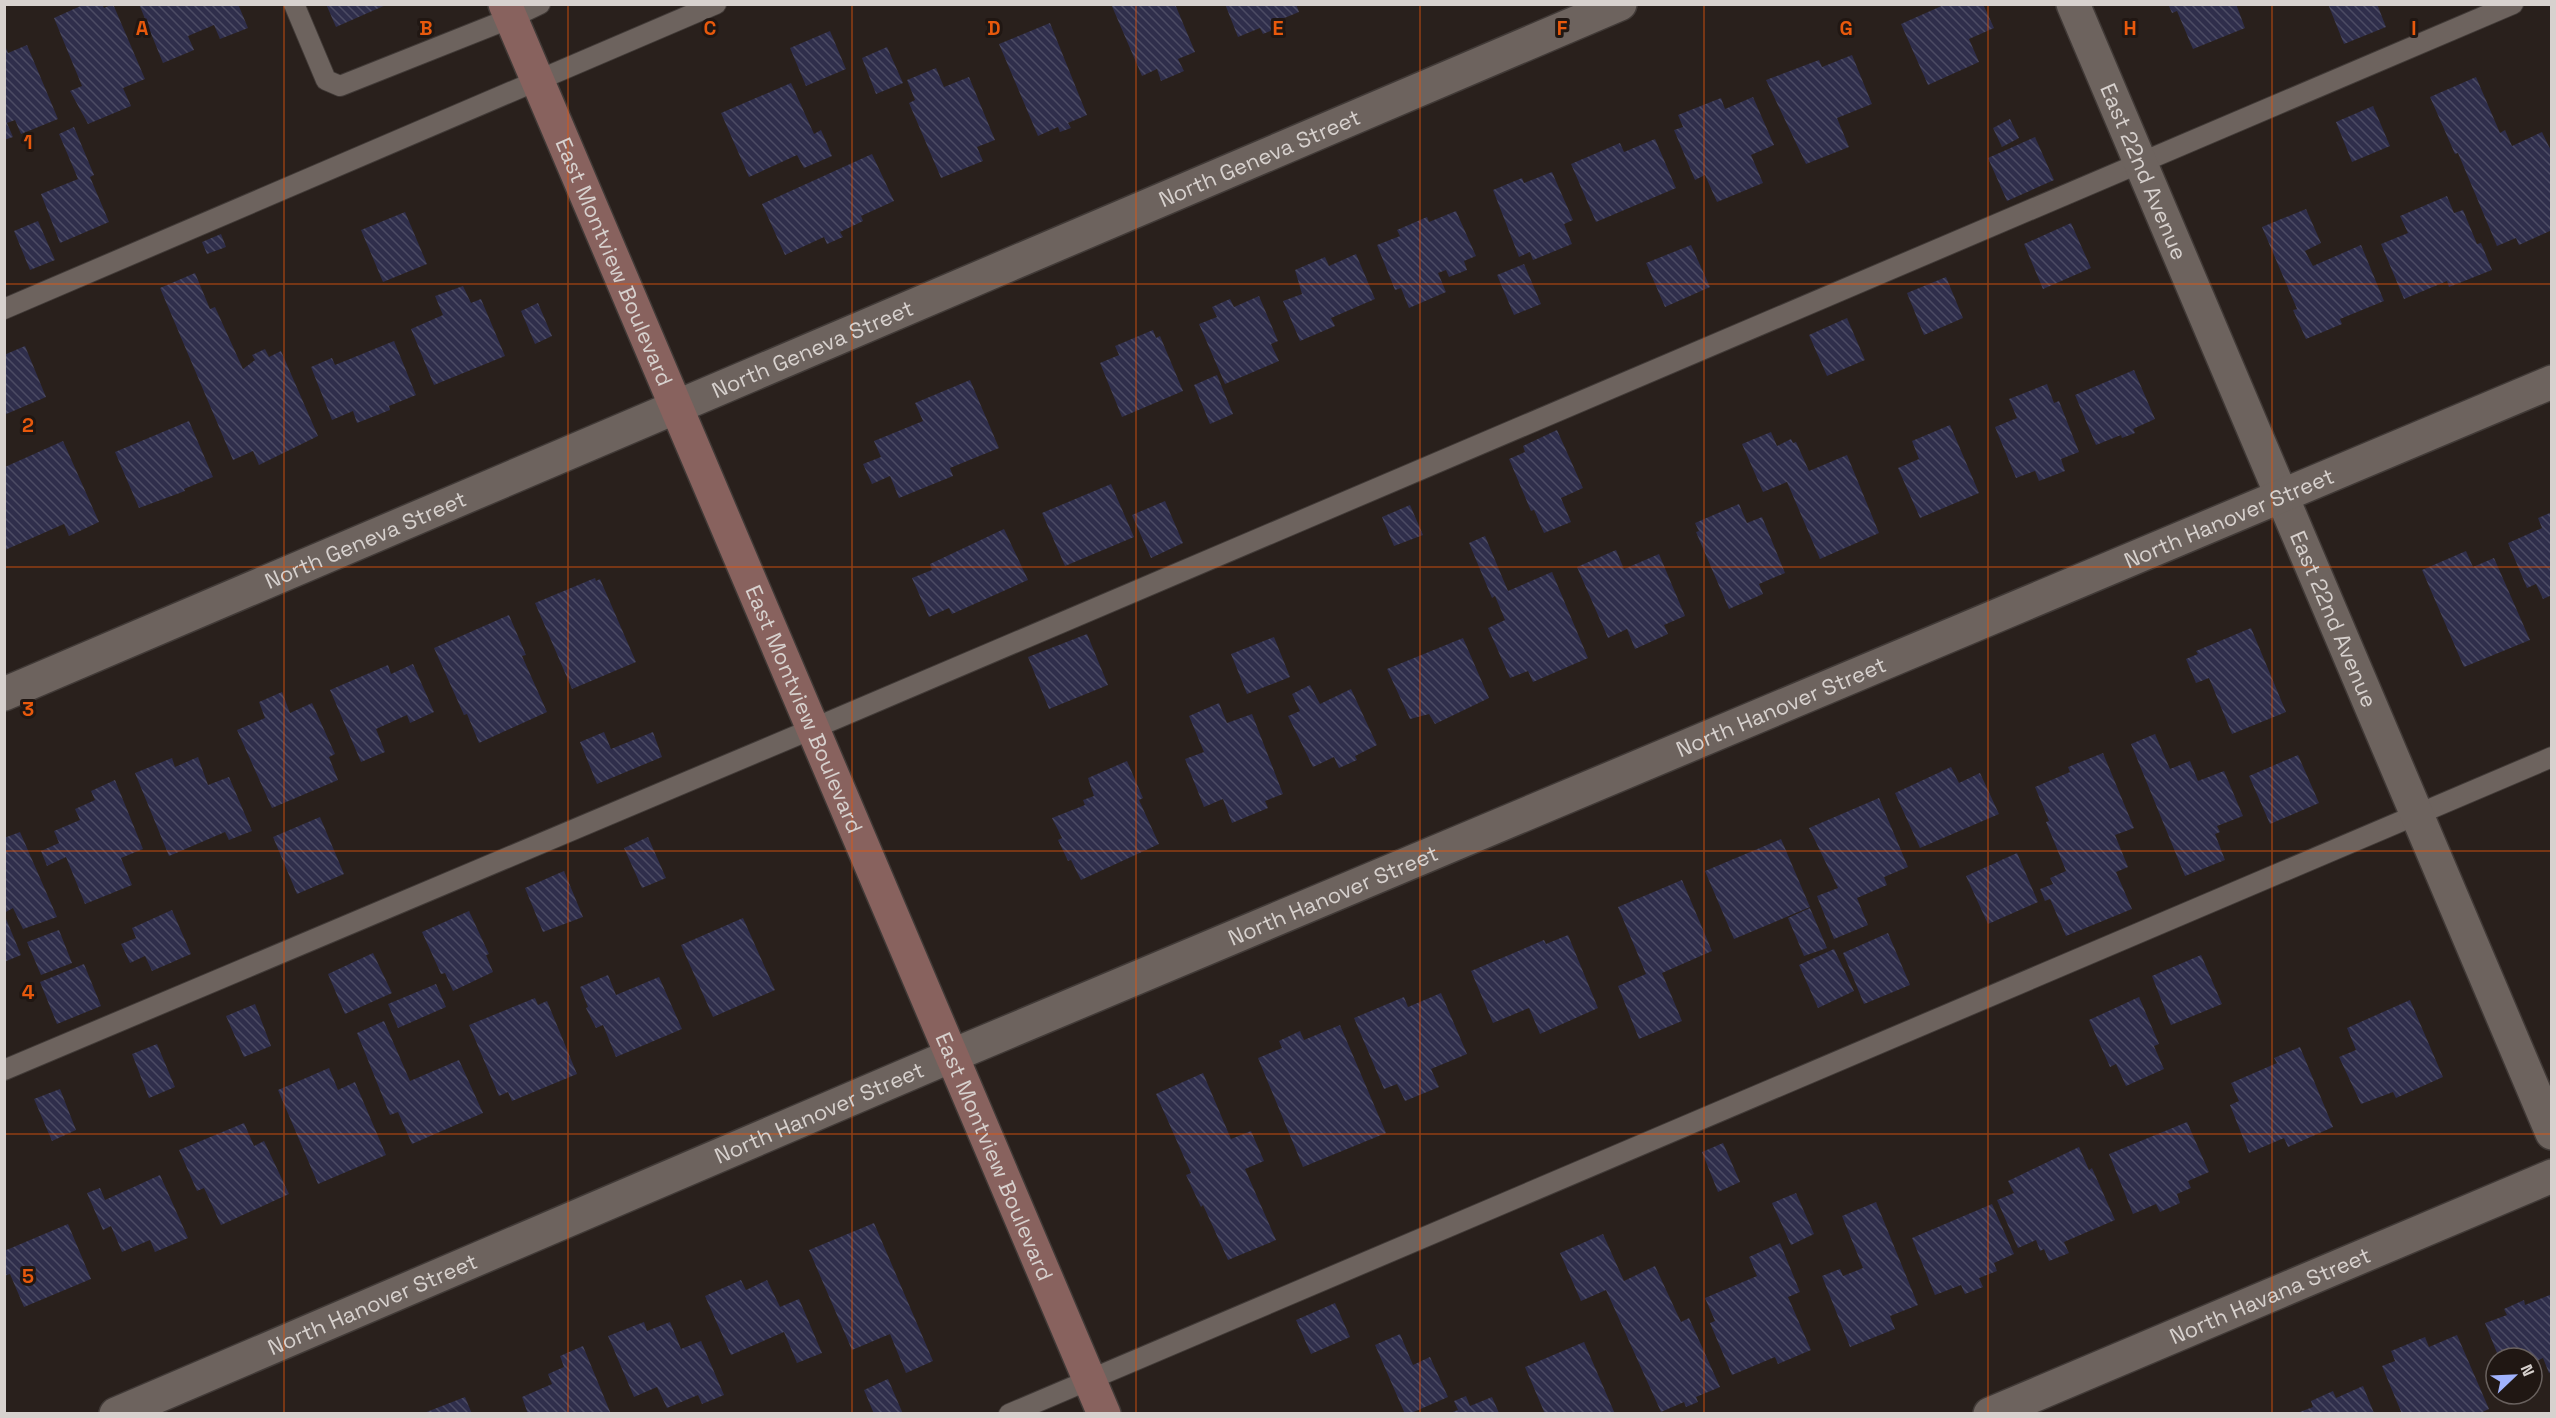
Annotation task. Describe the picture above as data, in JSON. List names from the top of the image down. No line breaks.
{"streets":{"main road":["East Montview Boulevard"],"street":["North Geneva Street","East 22nd Avenue","North Hanover Street","North Havana Street"]},"crossings":[["North Geneva Street","East Montview Boulevard"],["East 22nd Avenue","North Hanover Street"],["East Montview Boulevard","North Hanover Street"]],"north":"top right","grid":{"columns":["A","B","C","D","E","F","G","H","I"],"rows":["1","2","3","4","5"]}}
